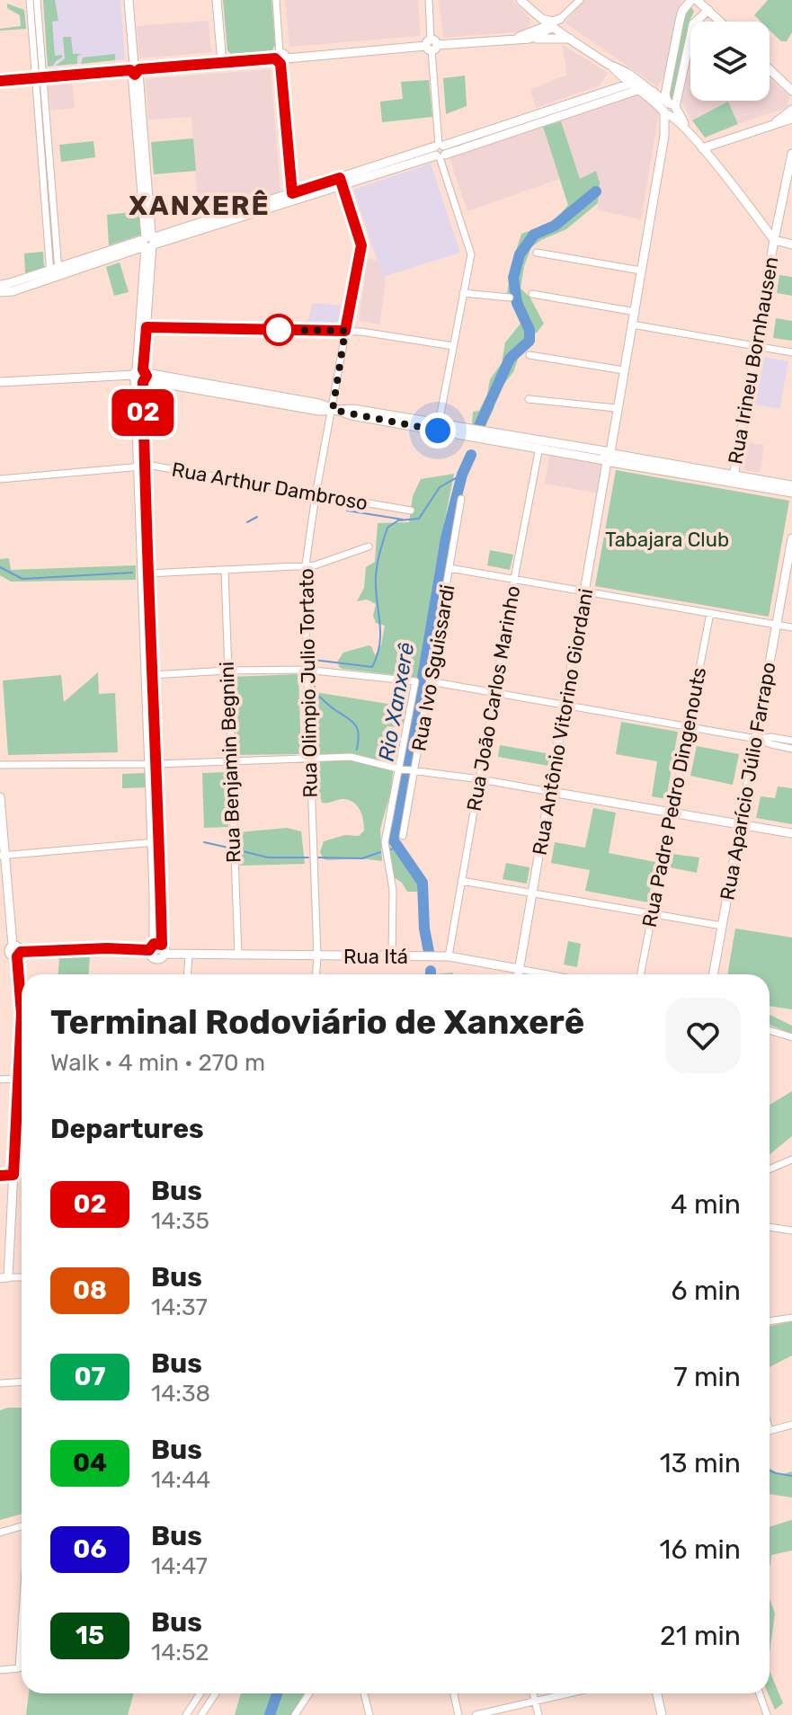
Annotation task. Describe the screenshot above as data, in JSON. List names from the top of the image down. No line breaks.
{"streets":{"street":["Rua Irineu Bornhausen","Rua Arthur Dambroso","Rua Ivo Sguissardi","Rua Olimpio Julio Tortato","Rua João Carlos Marinho","Rua Antônio Vitorino Giordani","Rua Benjamin Begnini","Rua Aparício Júlio Farrapo","Rua Padre Pedro Dingenouts","Rua Itá"]},"crossings":[["Rua Arthur Dambroso","Rua Olimpio Julio Tortato"],["Rua Ivo Sguissardi","Rua Olimpio Julio Tortato"],["Rua Ivo Sguissardi","Rua Itá"],["Rua Olimpio Julio Tortato","Rua Itá"],["Rua João Carlos Marinho","Rua Itá"],["Rua Antônio Vitorino Giordani","Rua Itá"],["Rua Benjamin Begnini","Rua Itá"]],"districts":["XANXERÊ"],"water":["Rio Xanxerê"],"parks":["Tabajara Club"],"lines":["bus line 02"],"page":{"on_map":"02","heading":[["Terminal Rodoviário de Xanxerê","Walk · 4 min · 270 m"],"Departures"],"list":[{"mark":"02","name":"Bus","note":"14:35","value":"4 min"},{"mark":"08","name":"Bus","note":"14:37","value":"6 min"},{"mark":"07","name":"Bus","note":"14:38","value":"7 min"},{"mark":"04","name":"Bus","note":"14:44","value":"13 min"},{"mark":"06","name":"Bus","note":"14:47","value":"16 min"},{"mark":"15","name":"Bus","note":"14:52","value":"21 min"}]}}
